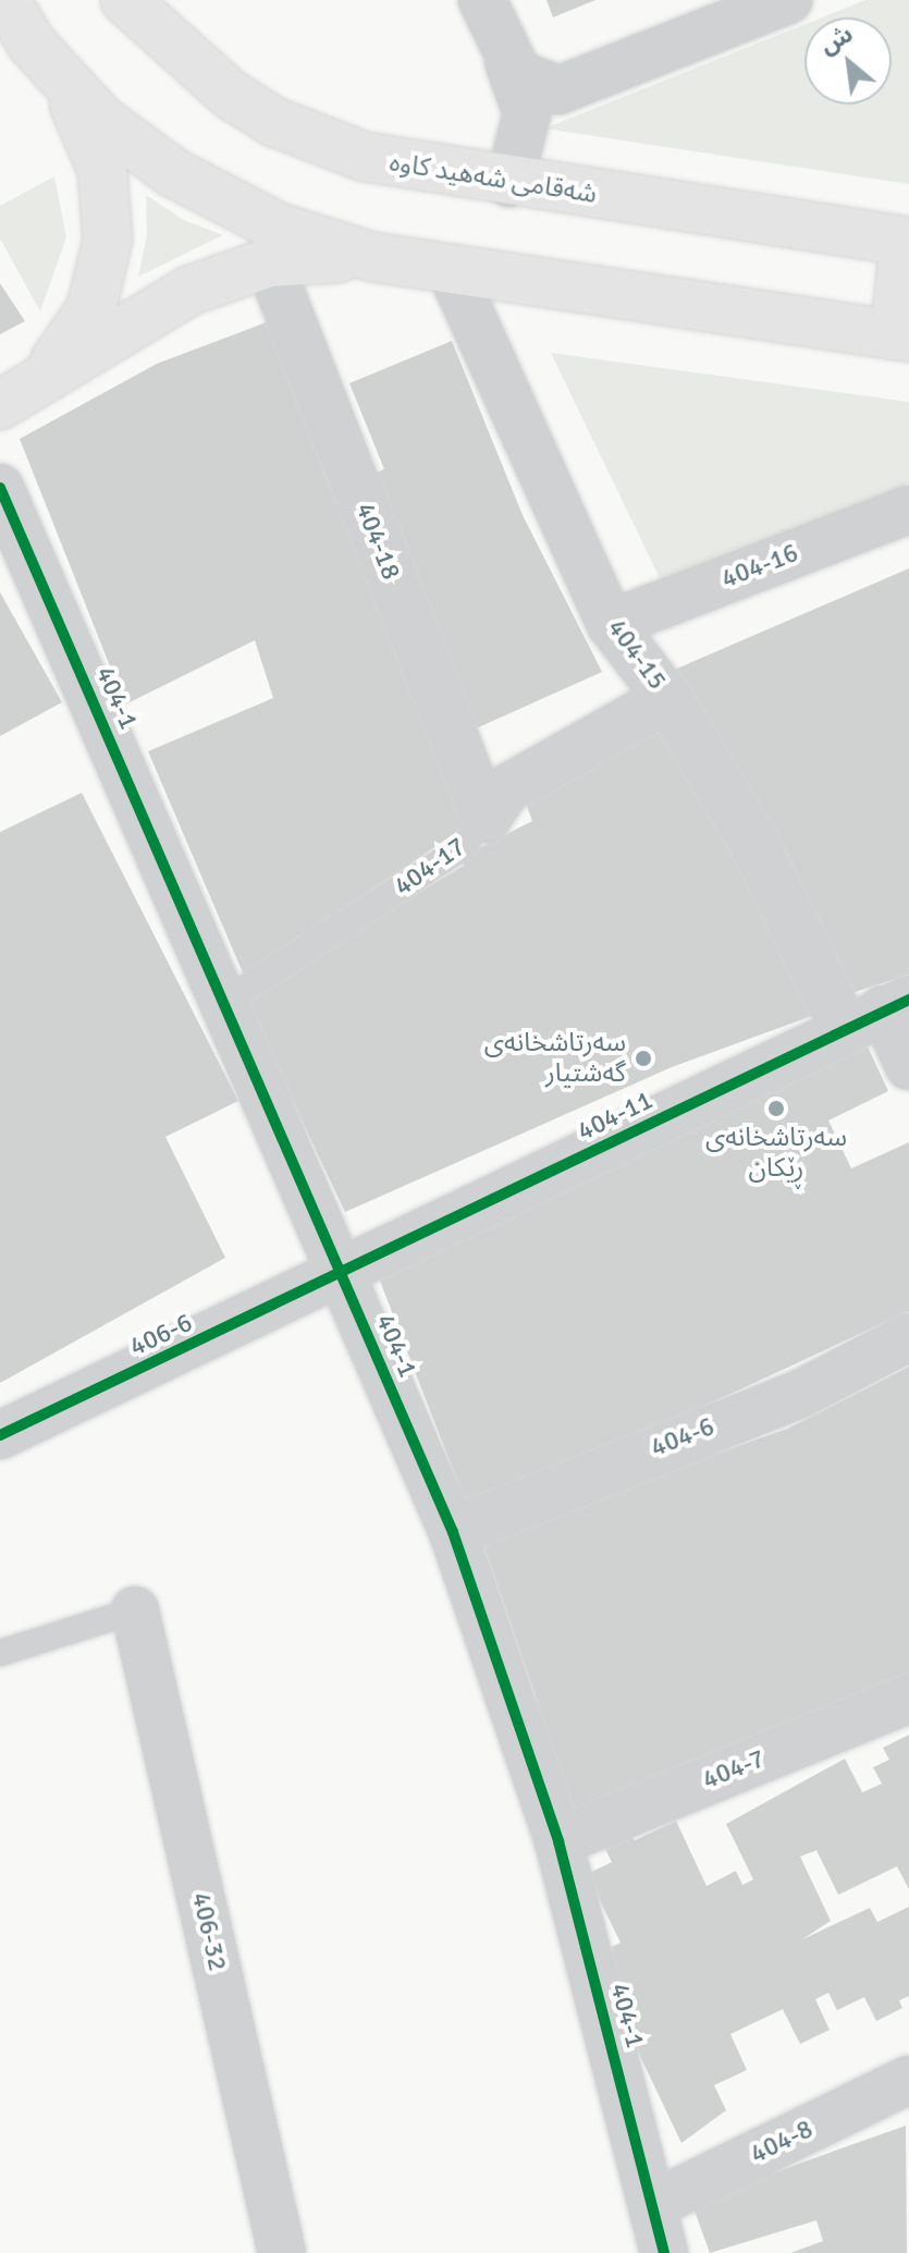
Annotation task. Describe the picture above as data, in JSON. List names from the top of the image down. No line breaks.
{"streets":{"main road":["شەقامی شەهید کاوە"],"street":["404-18","404-16","404-15","404-1","404-17","404-11","406-6","404-6","404-7","406-32","404-8"]},"crossings":[["404-18","404-17"],["404-16","404-15"],["404-15","404-17"],["404-15","404-11"],["404-1","404-17"],["404-1","404-11"],["404-1","406-6"],["404-1","404-6"],["404-1","404-7"],["404-1","404-8"],["404-11","406-6"]],"places":["سەرتاشخانەی گەشتیار","سەرتاشخانەی ڕێکان"],"north":"top left"}
